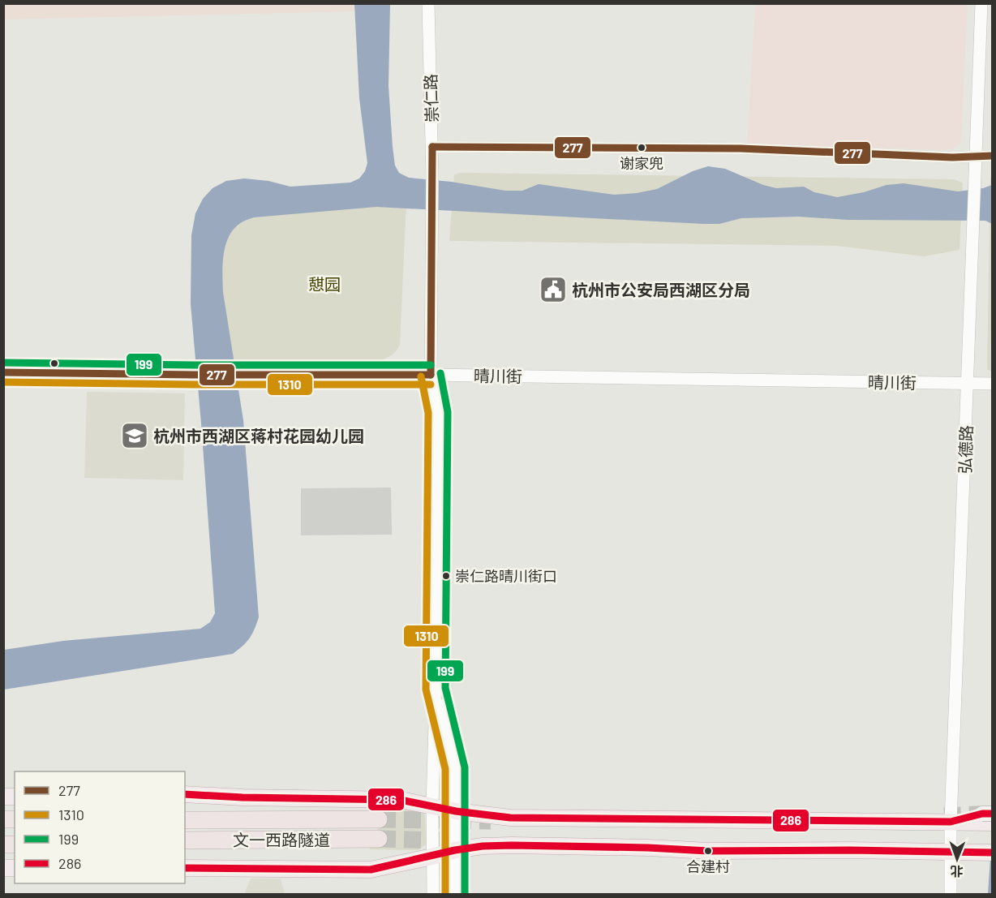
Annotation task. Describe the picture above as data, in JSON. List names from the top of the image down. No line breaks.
{"streets":{"highway":["文一西路隧道"],"street":["崇仁路","晴川街","弘德路"]},"crossings":[["崇仁路","晴川街"],["晴川街","弘德路"]],"parks":["憇园"],"places":{"other":["谢家兜","崇仁路晴川街口","合建村"],"public building":["杭州市公安局西湖区分局"],"school or university":["杭州市西湖区蒋村花园幼儿园"]},"lines":["transit line 277","transit line 199","transit line 1310","transit line 286"],"legend":["277","1310","199","286"],"north":"bottom"}
